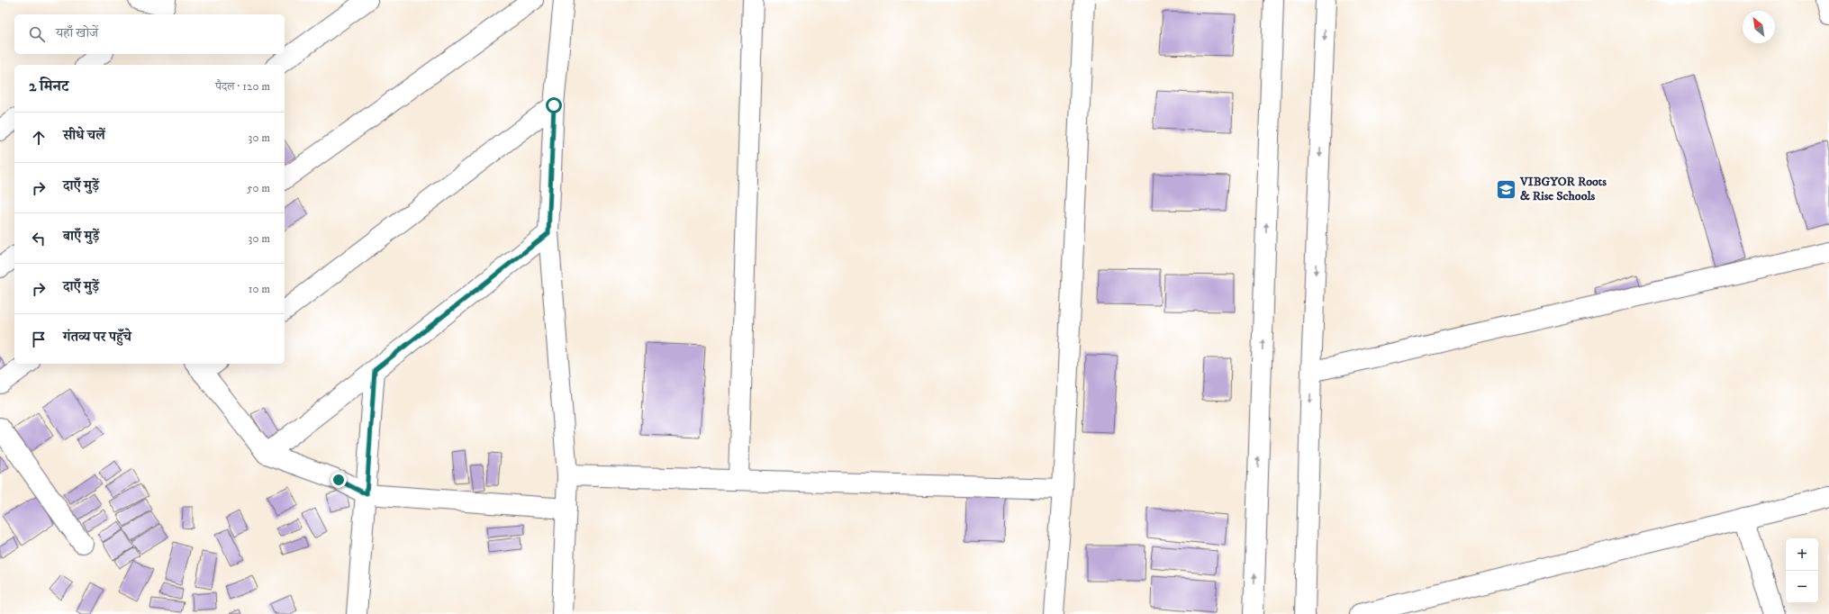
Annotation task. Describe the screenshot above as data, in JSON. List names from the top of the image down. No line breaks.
{"places":{"school or university":["VIBGYOR Roots & Rise Schools"]},"north":"top left","page":{"search":"यहाँ खोजें","heading":["2 मिनट","पैदल · 120 m"],"list":[["सीधे चलें","30 m"],["दाएँ मुड़ें","50 m"],["बाएँ मुड़ें","30 m"],["दाएँ मुड़ें","10 m"],"गंतव्य पर पहुँचे"],"map_buttons":["+","−"]}}
